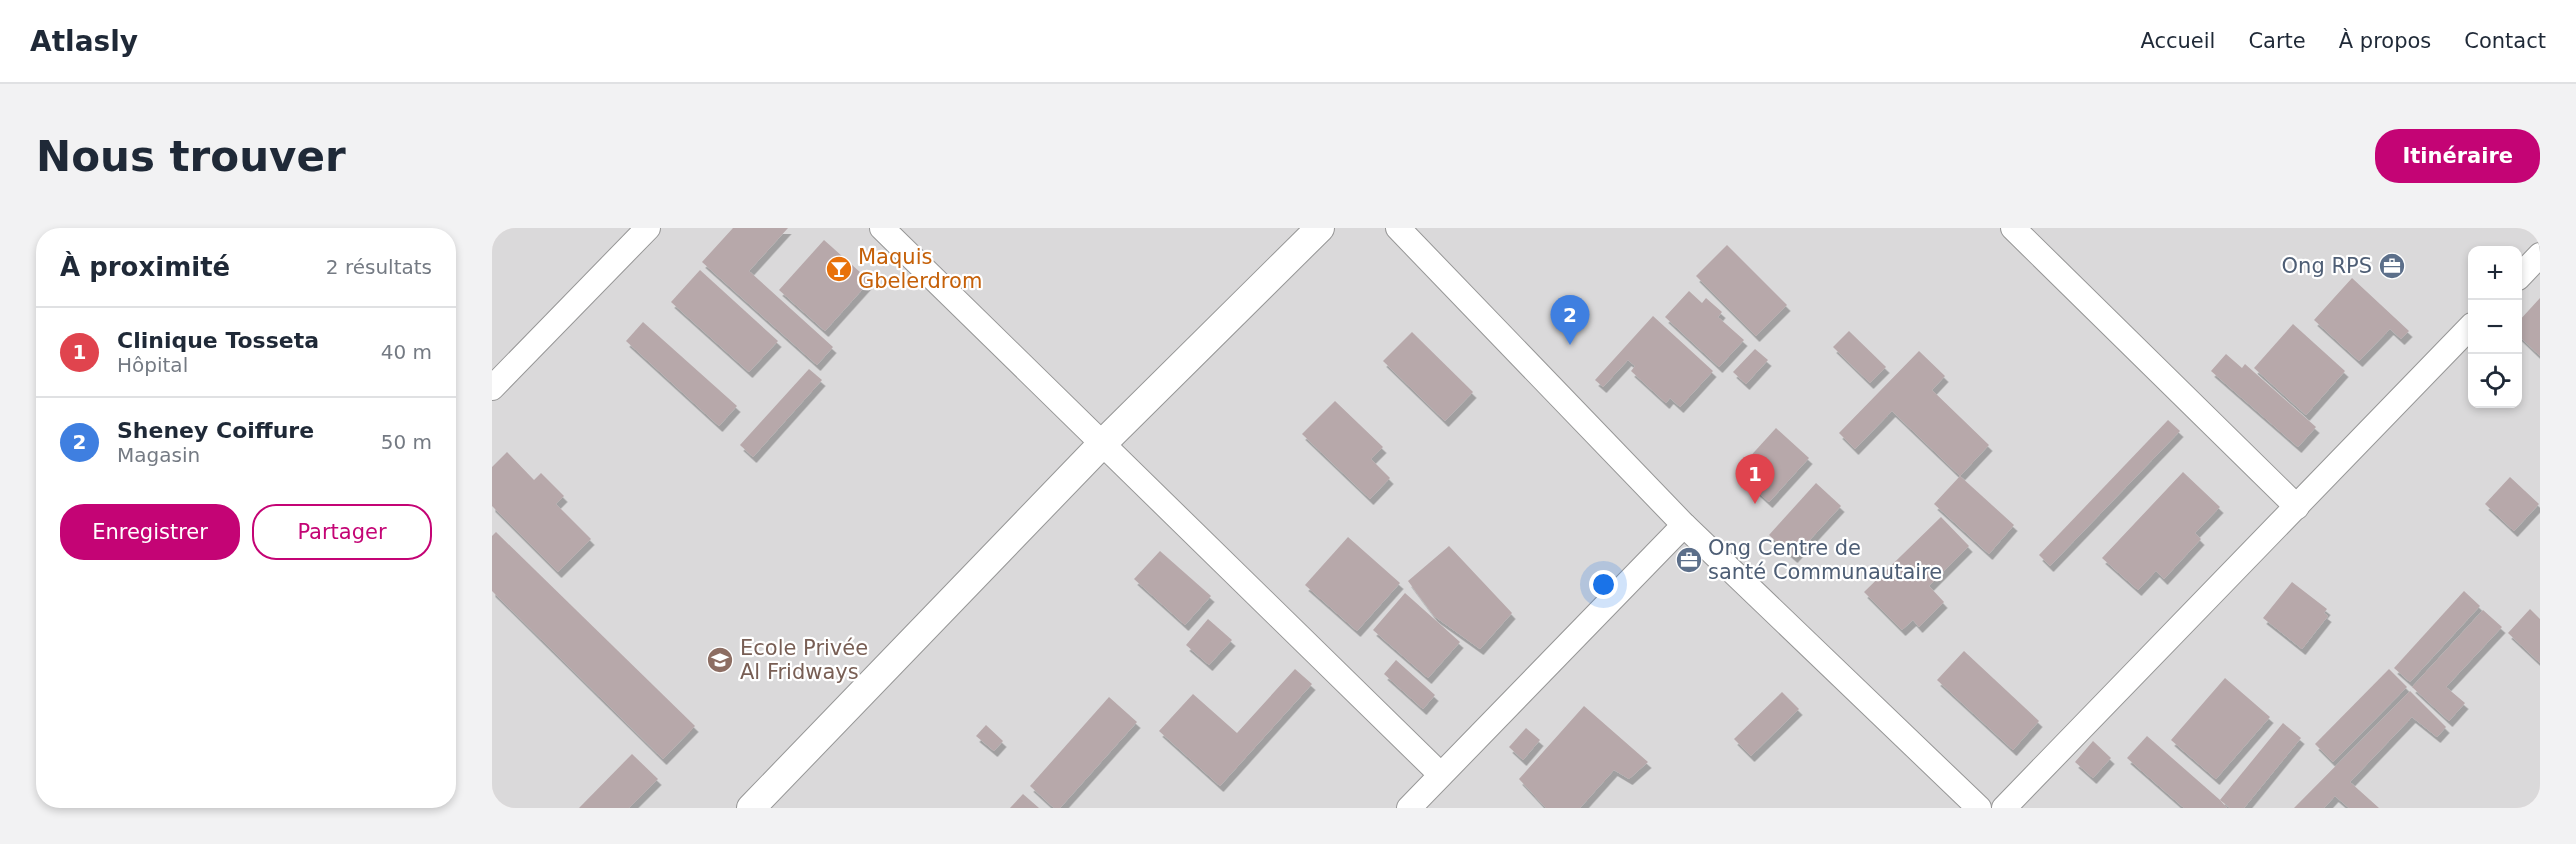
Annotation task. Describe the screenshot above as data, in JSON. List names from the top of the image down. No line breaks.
{"places":{"office":["Ong RPS","Ong Centre de santé Communautaire"],"bar":["Maquis Gbelerdrom"],"school or university":["Ecole Privée Al Fridways"]},"page":{"header":"Atlasly","nav":["Accueil","Carte","À propos","Contact"],"buttons":["Itinéraire",["Enregistrer","Partager"]],"title":"Nous trouver","heading":["À proximité","2 résultats"],"map_buttons":["+","−"],"pins":["2","1"],"list":[{"mark":"1","name":"Clinique Tosseta","note":"Hôpital","value":"40 m"},{"mark":"2","name":"Sheney Coiffure","note":"Magasin","value":"50 m"}]}}
